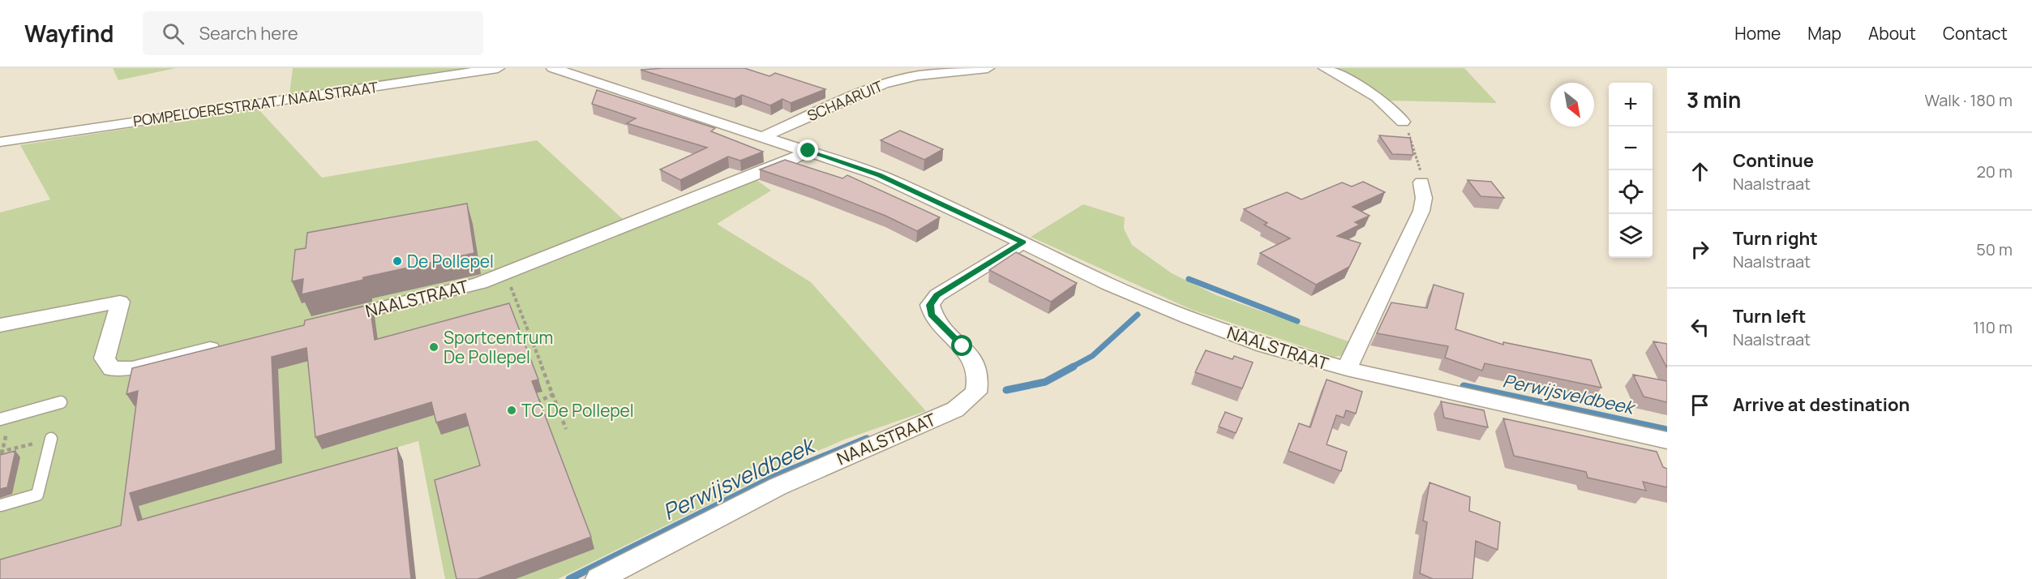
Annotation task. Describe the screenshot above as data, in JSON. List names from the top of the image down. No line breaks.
{"streets":{"street":["SCHAARUIT","POMPELOERESTRAAT / NAALSTRAAT","NAALSTRAAT"]},"crossings":[["SCHAARUIT","NAALSTRAAT"]],"water":["Perwijsveldbeek"],"places":["De Pollepel","Sportcentrum De Pollepel","TC De Pollepel"],"north":"bottom right","page":{"header":"Wayfind","search":"Search here","nav":["Home","Map","About","Contact"],"heading":["3 min","Walk · 180 m"],"map_buttons":["+","−"],"list":[["Continue","Naalstraat","20 m"],["Turn right","Naalstraat","50 m"],["Turn left","Naalstraat","110 m"],"Arrive at destination"]}}
